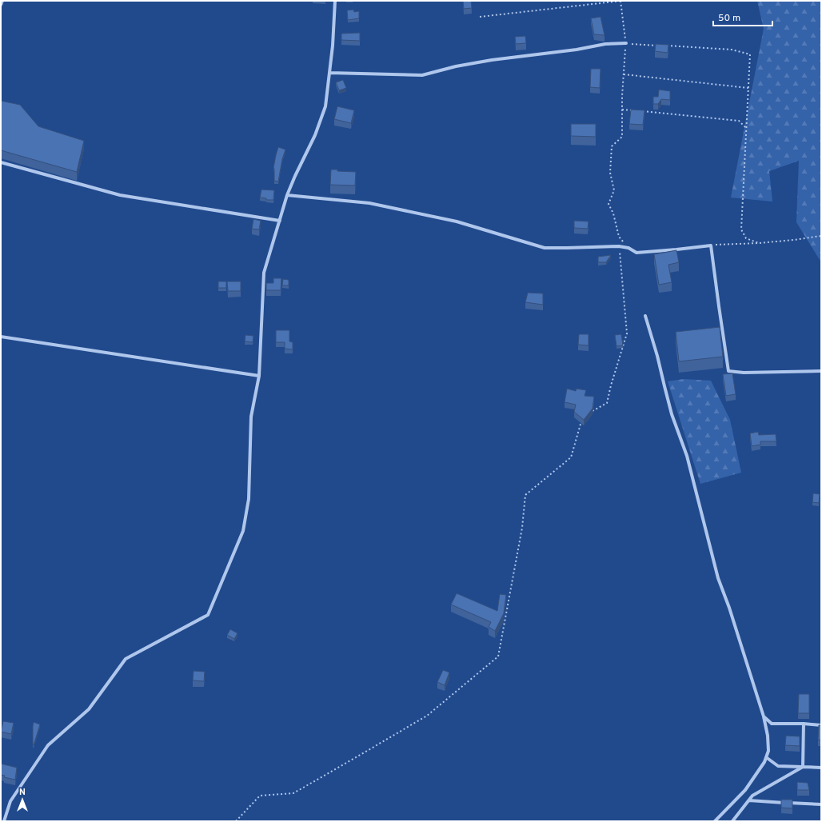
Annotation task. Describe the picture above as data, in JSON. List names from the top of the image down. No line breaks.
{"scale_bar":"50 m","north":"top"}
